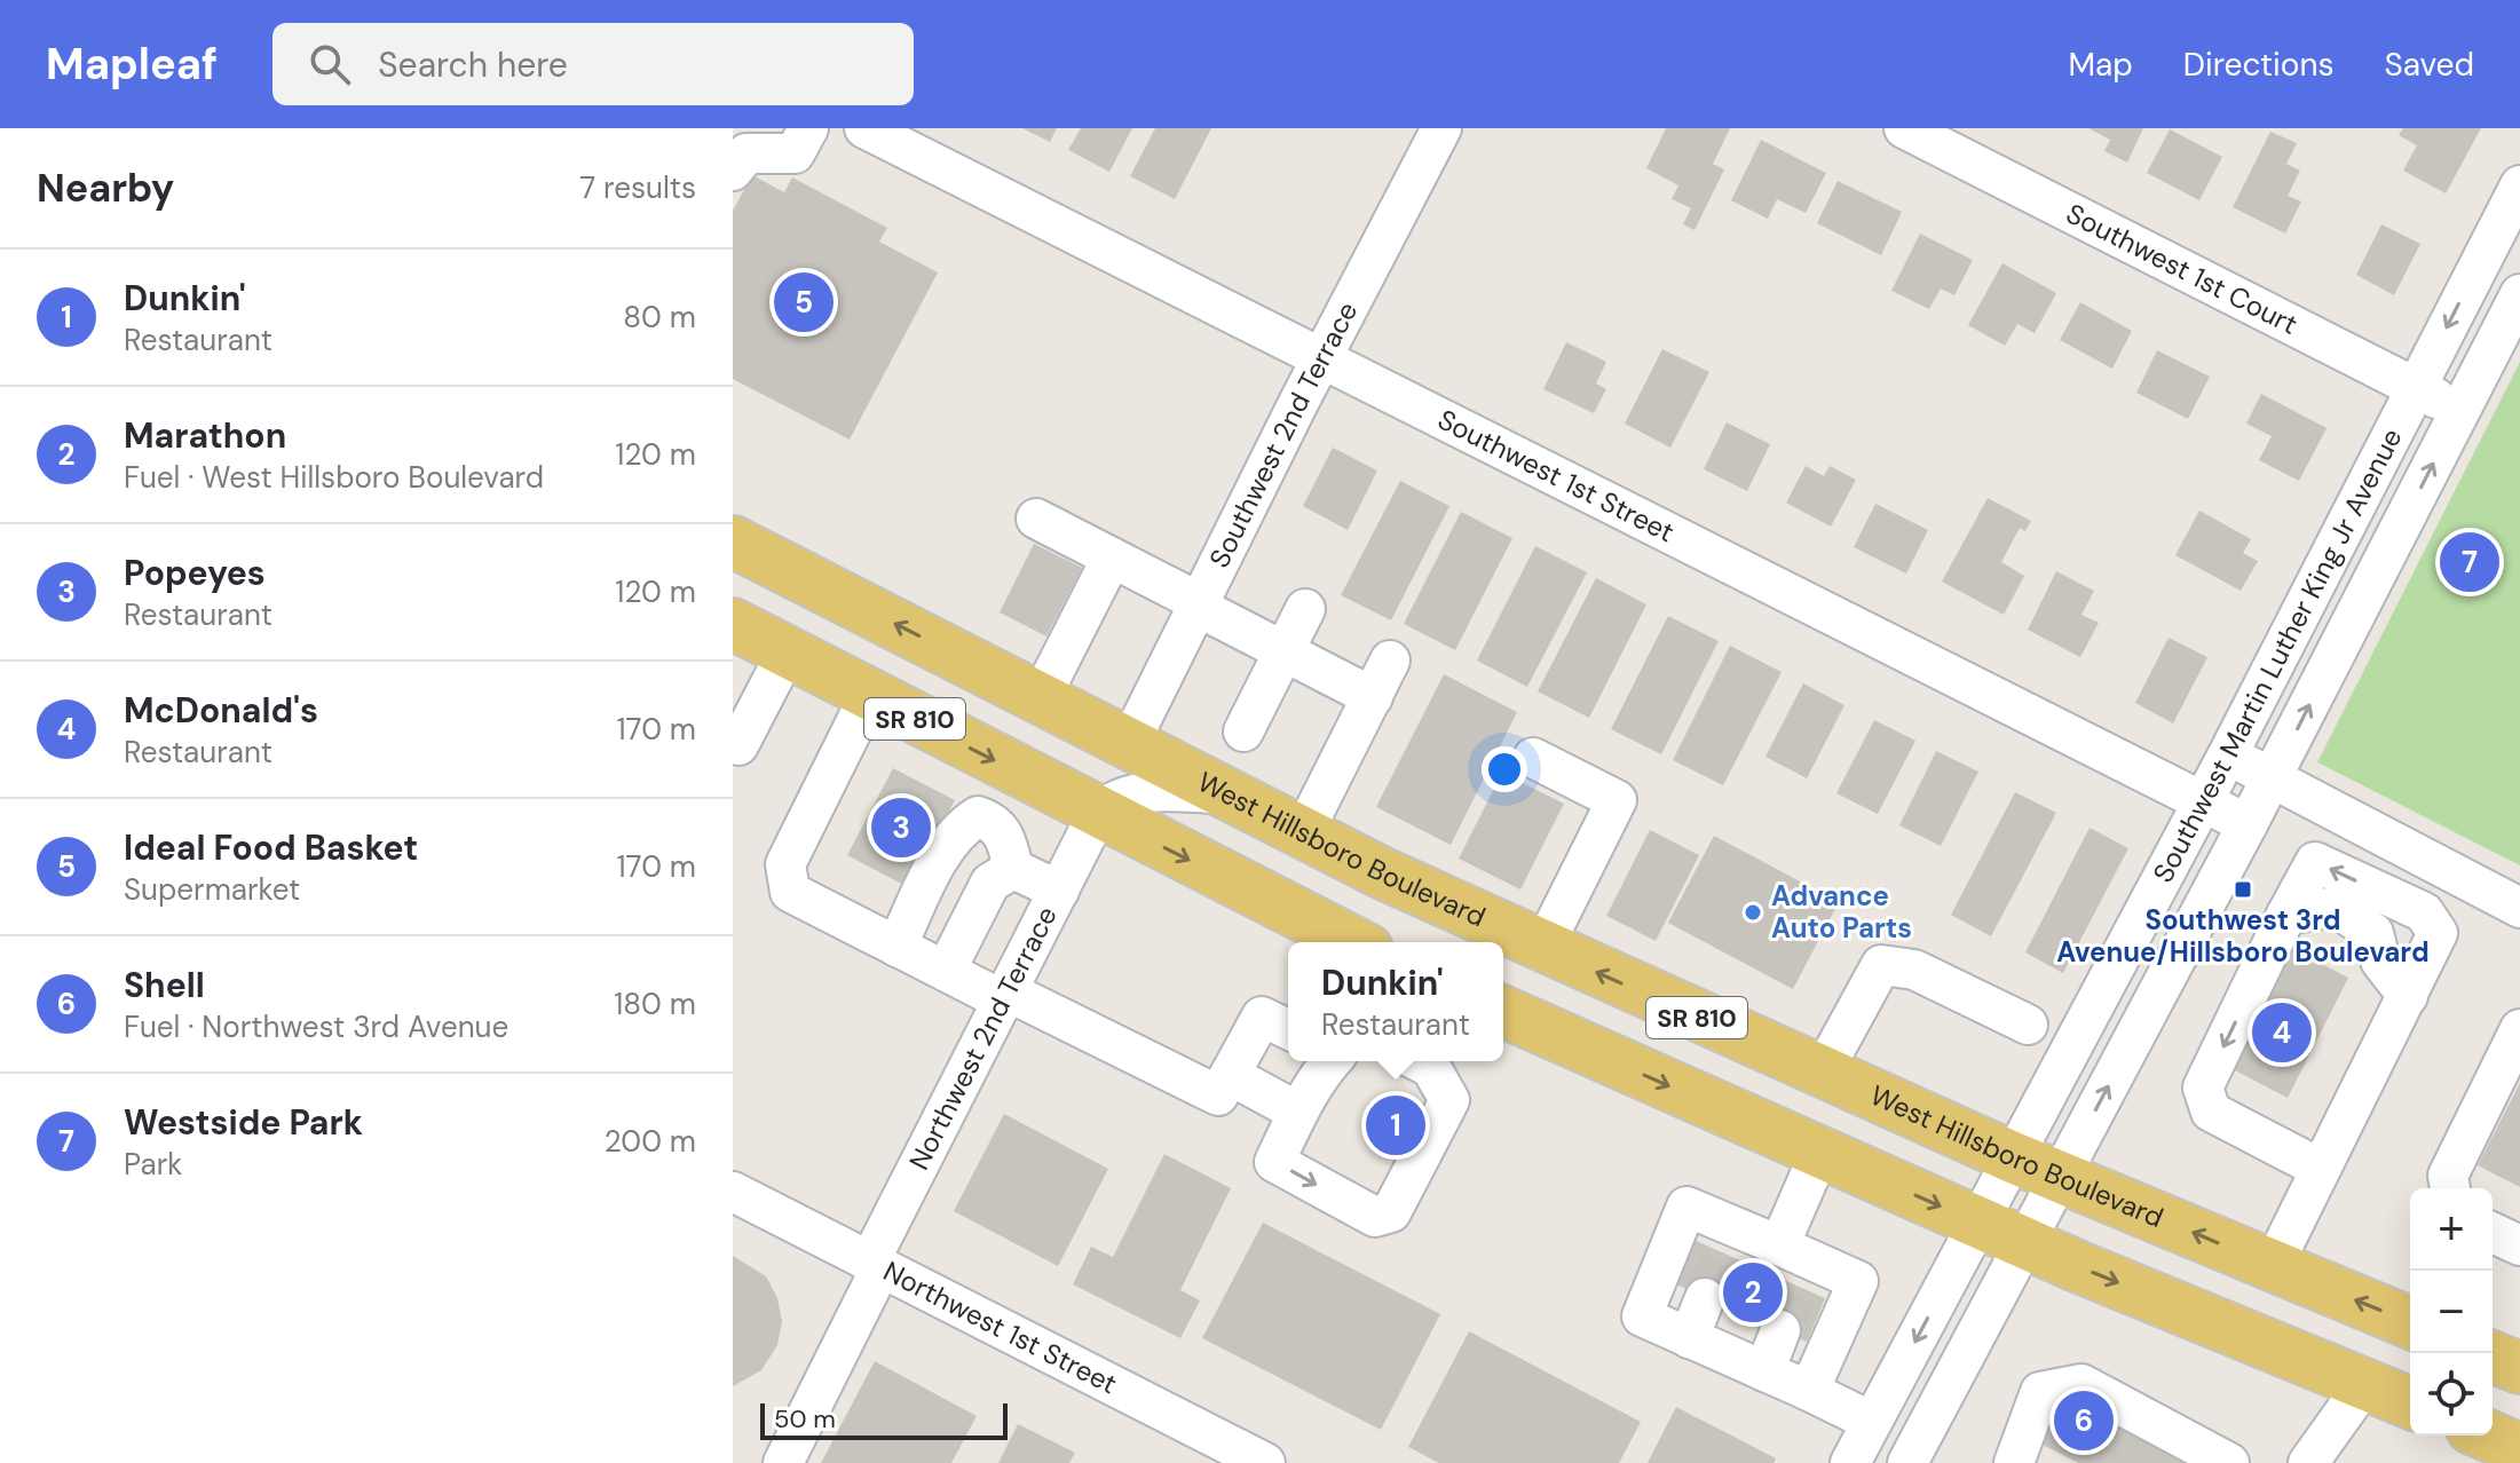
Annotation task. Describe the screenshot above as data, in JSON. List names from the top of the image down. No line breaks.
{"streets":{"main road":["SR 810","West Hillsboro Boulevard"],"street":["Southwest 1st Court","Southwest 2nd Terrace","Southwest 1st Street","Southwest Martin Luther King Jr Avenue","Northwest 2nd Terrace","Northwest 1st Street"]},"crossings":[["Southwest 1st Court","Southwest Martin Luther King Jr Avenue"],["Southwest 2nd Terrace","Southwest 1st Street"],["Southwest 2nd Terrace","West Hillsboro Boulevard"],["Southwest 1st Street","Southwest Martin Luther King Jr Avenue"],["Southwest Martin Luther King Jr Avenue","SR 810"],["Southwest Martin Luther King Jr Avenue","West Hillsboro Boulevard"],["SR 810","Northwest 2nd Terrace"],["Northwest 2nd Terrace","Northwest 1st Street"]],"places":{"transit":["Southwest 3rd Avenue/Hillsboro Boulevard"],"other":["Advance Auto Parts"]},"scale_bar":"50 m","page":{"header":"Mapleaf","search":"Search here","nav":["Map","Directions","Saved"],"heading":["Nearby","7 results"],"list":[{"mark":"1","name":"Dunkin'","note":"Restaurant","value":"80 m"},{"mark":"2","name":"Marathon","note":"Fuel · West Hillsboro Boulevard","value":"120 m"},{"mark":"3","name":"Popeyes","note":"Restaurant","value":"120 m"},{"mark":"4","name":"McDonald's","note":"Restaurant","value":"170 m"},{"mark":"5","name":"Ideal Food Basket","note":"Supermarket","value":"170 m"},{"mark":"6","name":"Shell","note":"Fuel · Northwest 3rd Avenue","value":"180 m"},{"mark":"7","name":"Westside Park","note":"Park","value":"200 m"}],"pins":["5","7","3","4","1","2","6"],"popup":["Dunkin'","Restaurant"],"map_buttons":["+","−"],"scale":"50 m"}}
